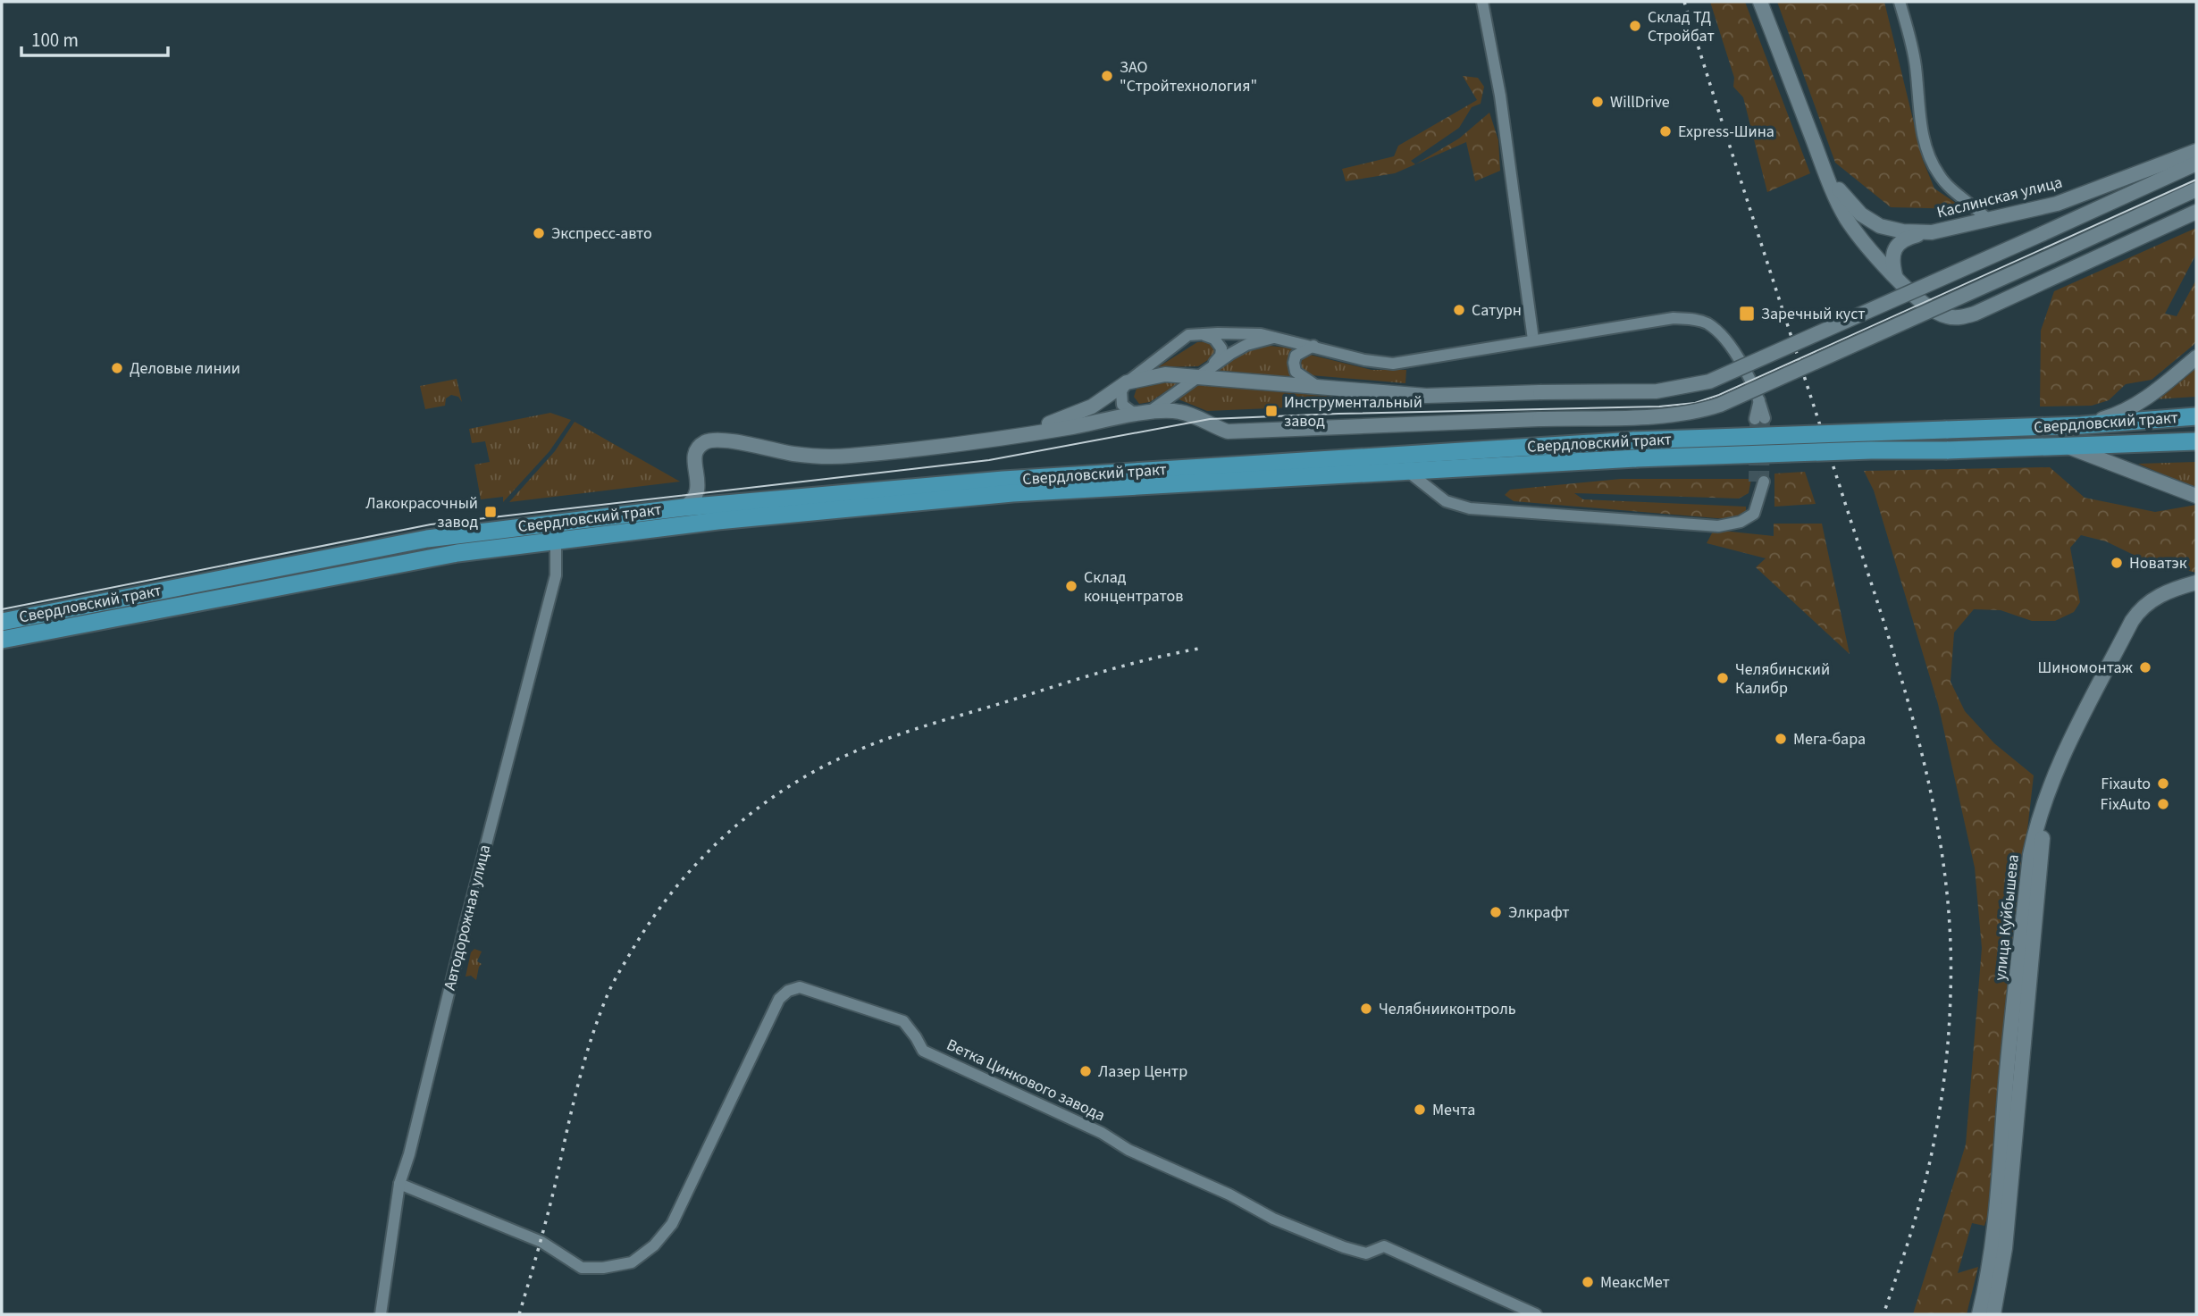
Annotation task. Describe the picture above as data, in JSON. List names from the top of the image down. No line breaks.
{"streets":{"main road":["Каслинская улица","Свердловский тракт","Автодорожная улица","улица Куйбышева"],"street":["Ветка Цинкового завода"]},"crossings":[["Свердловский тракт","Автодорожная улица"],["Автодорожная улица","Ветка Цинкового завода"]],"places":{"other":["Склад ТД Стройбат","ЗАО \"Стройтехнология\"","WillDrive","Express-Шина","Экспресс-авто","Сатурн","Деловые линии","Новатэк","Склад концентратов","Шиномонтаж","Челябинский Калибр","Мега-бара","Fixauto","FixAuto","Элкрафт","Челябнииконтроль","Лазер Центр","Мечта","МеаксМет"],"transit":["Заречный куст","Инструментальный завод","Лакокрасочный завод"]},"scale_bar":"100 m"}
